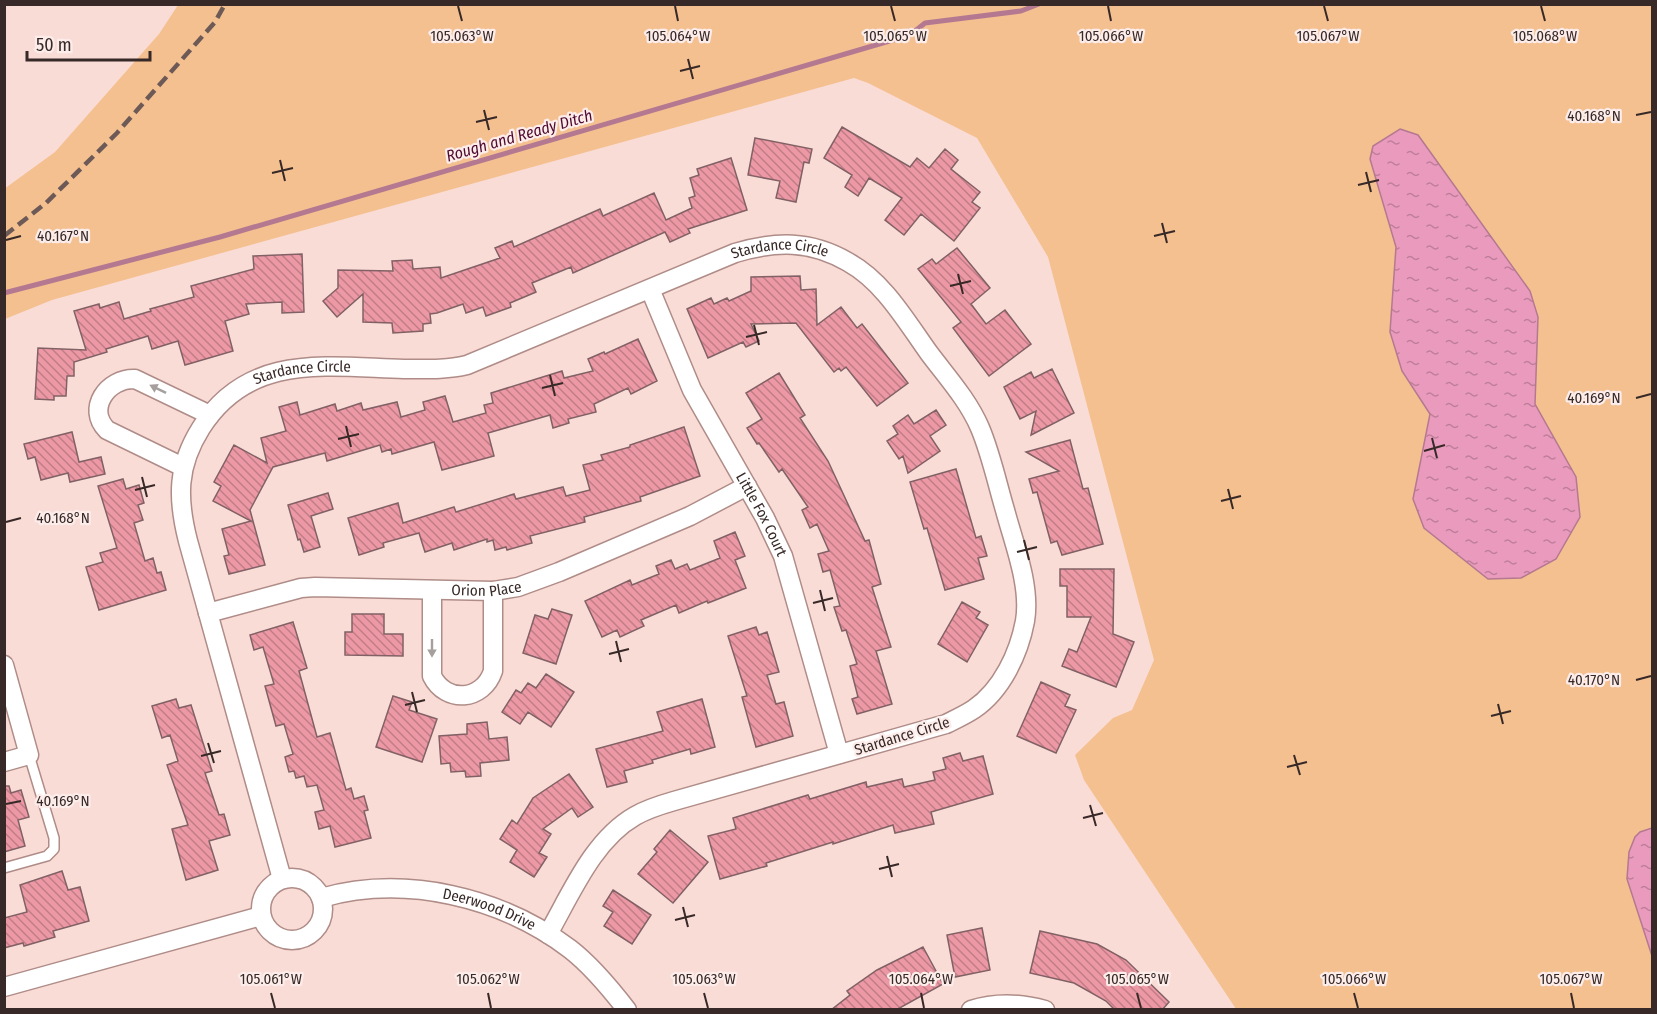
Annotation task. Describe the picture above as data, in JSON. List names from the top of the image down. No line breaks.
{"streets":{"street":["Stardance Circle","Little Fox Court","Orion Place","Deerwood Drive"]},"crossings":[["Stardance Circle","Little Fox Court"],["Stardance Circle","Orion Place"],["Stardance Circle","Deerwood Drive"],["Little Fox Court","Orion Place"]],"water":["Rough and Ready Ditch"],"scale_bar":"50 m","coordinates":["105.063°W","105.064°W","105.065°W","105.066°W","105.067°W","105.068°W","40.168°N","40.167°N","40.169°N","40.170°N","105.061°W","105.062°W"]}
